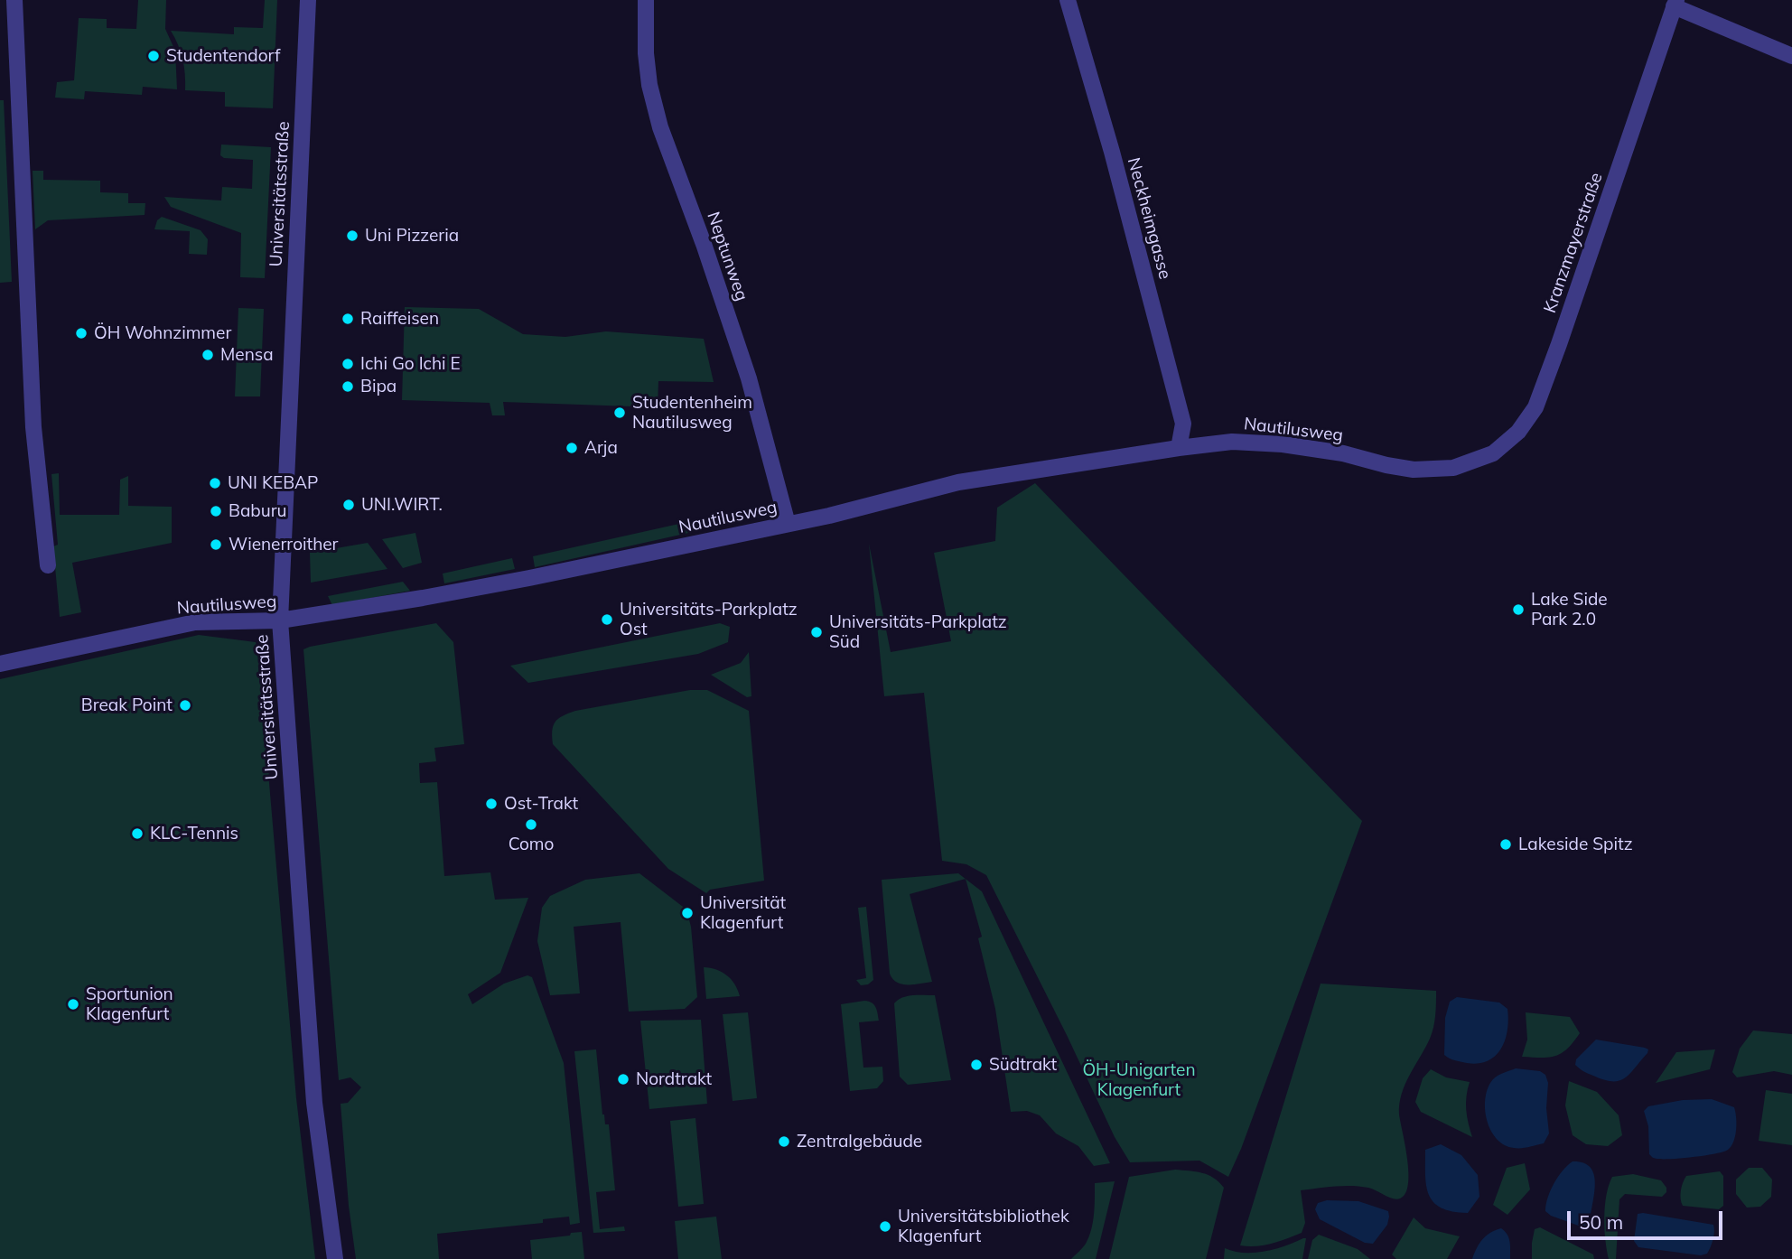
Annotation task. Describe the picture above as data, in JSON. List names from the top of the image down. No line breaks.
{"streets":{"street":["Universitätsstraße","Neckheimgasse","Kranzmayerstraße","Neptunweg","Nautilusweg"]},"crossings":[["Universitätsstraße","Nautilusweg"],["Neckheimgasse","Nautilusweg"],["Kranzmayerstraße","Nautilusweg"],["Neptunweg","Nautilusweg"]],"parks":["ÖH-Unigarten Klagenfurt"],"places":["Studentendorf","Uni Pizzeria","Raiffeisen","ÖH Wohnzimmer","Mensa","Ichi Go Ichi E","Bipa","Studentenheim Nautilusweg","Arja","UNI KEBAP","UNI.WIRT.","Baburu","Wienerroither","Lake Side Park 2.0","Universitäts-Parkplatz Ost","Universitäts-Parkplatz Süd","Break Point","Ost-Trakt","Como","KLC-Tennis","Lakeside Spitz","Universität Klagenfurt","Sportunion Klagenfurt","Südtrakt","Nordtrakt","Zentralgebäude","Universitätsbibliothek Klagenfurt"],"scale_bar":"50 m"}
